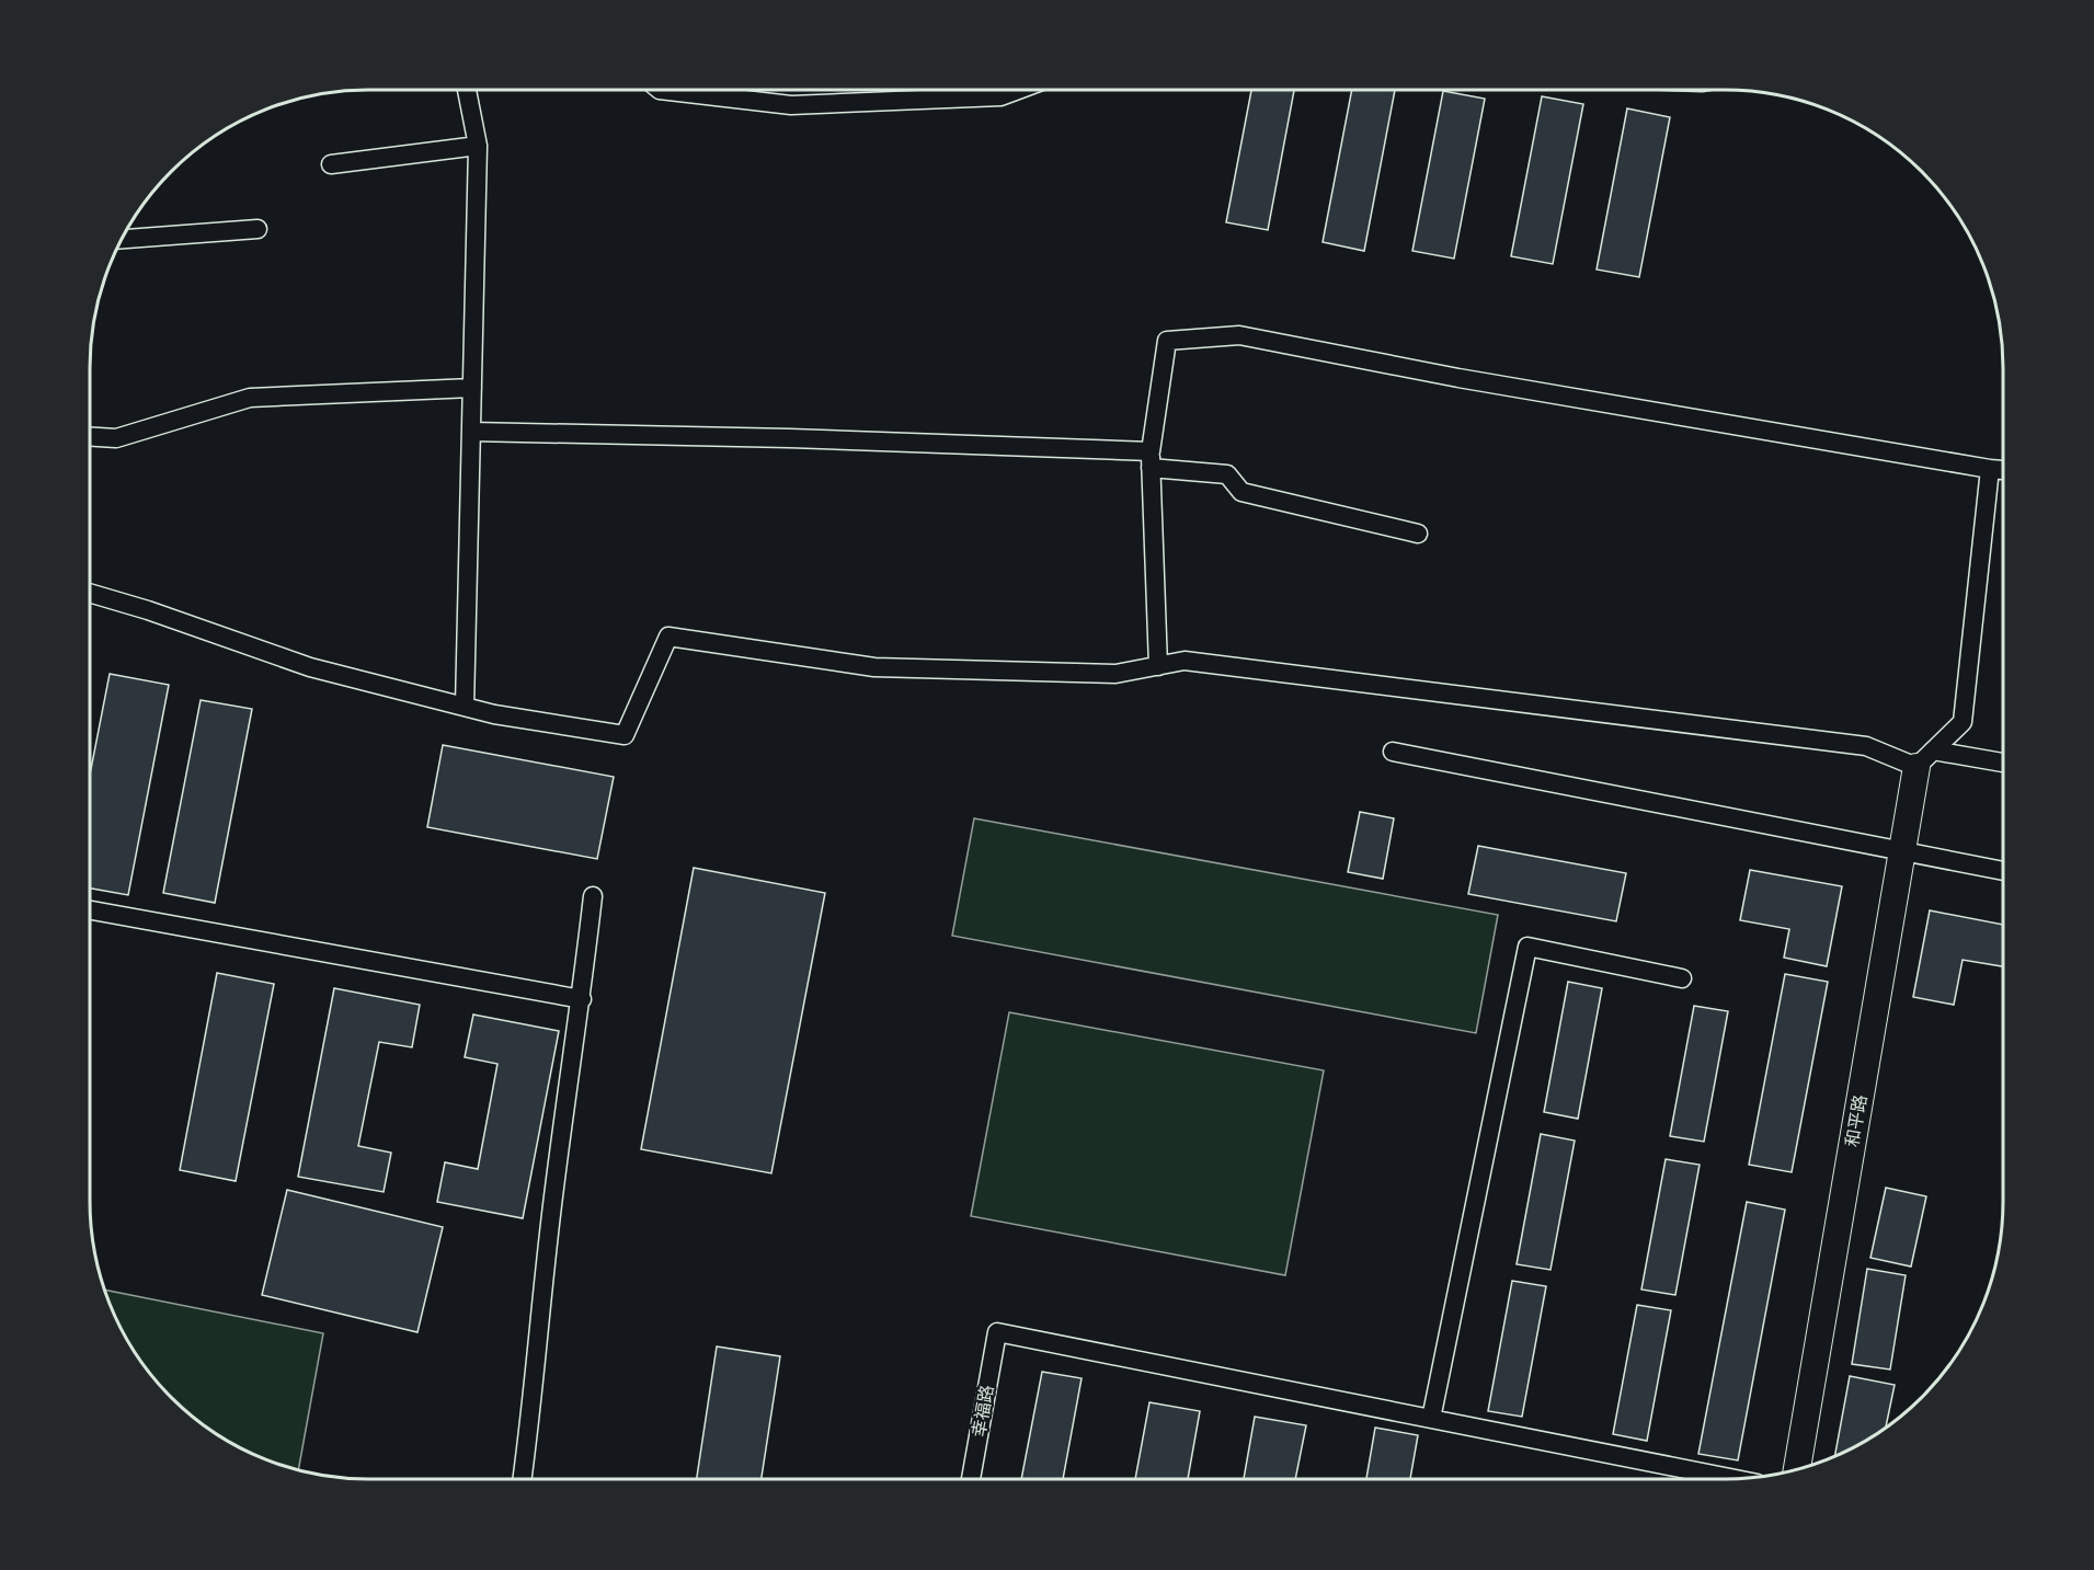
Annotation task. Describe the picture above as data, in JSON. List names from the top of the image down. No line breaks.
{"streets":{"street":["和平路","幸福路"]}}
